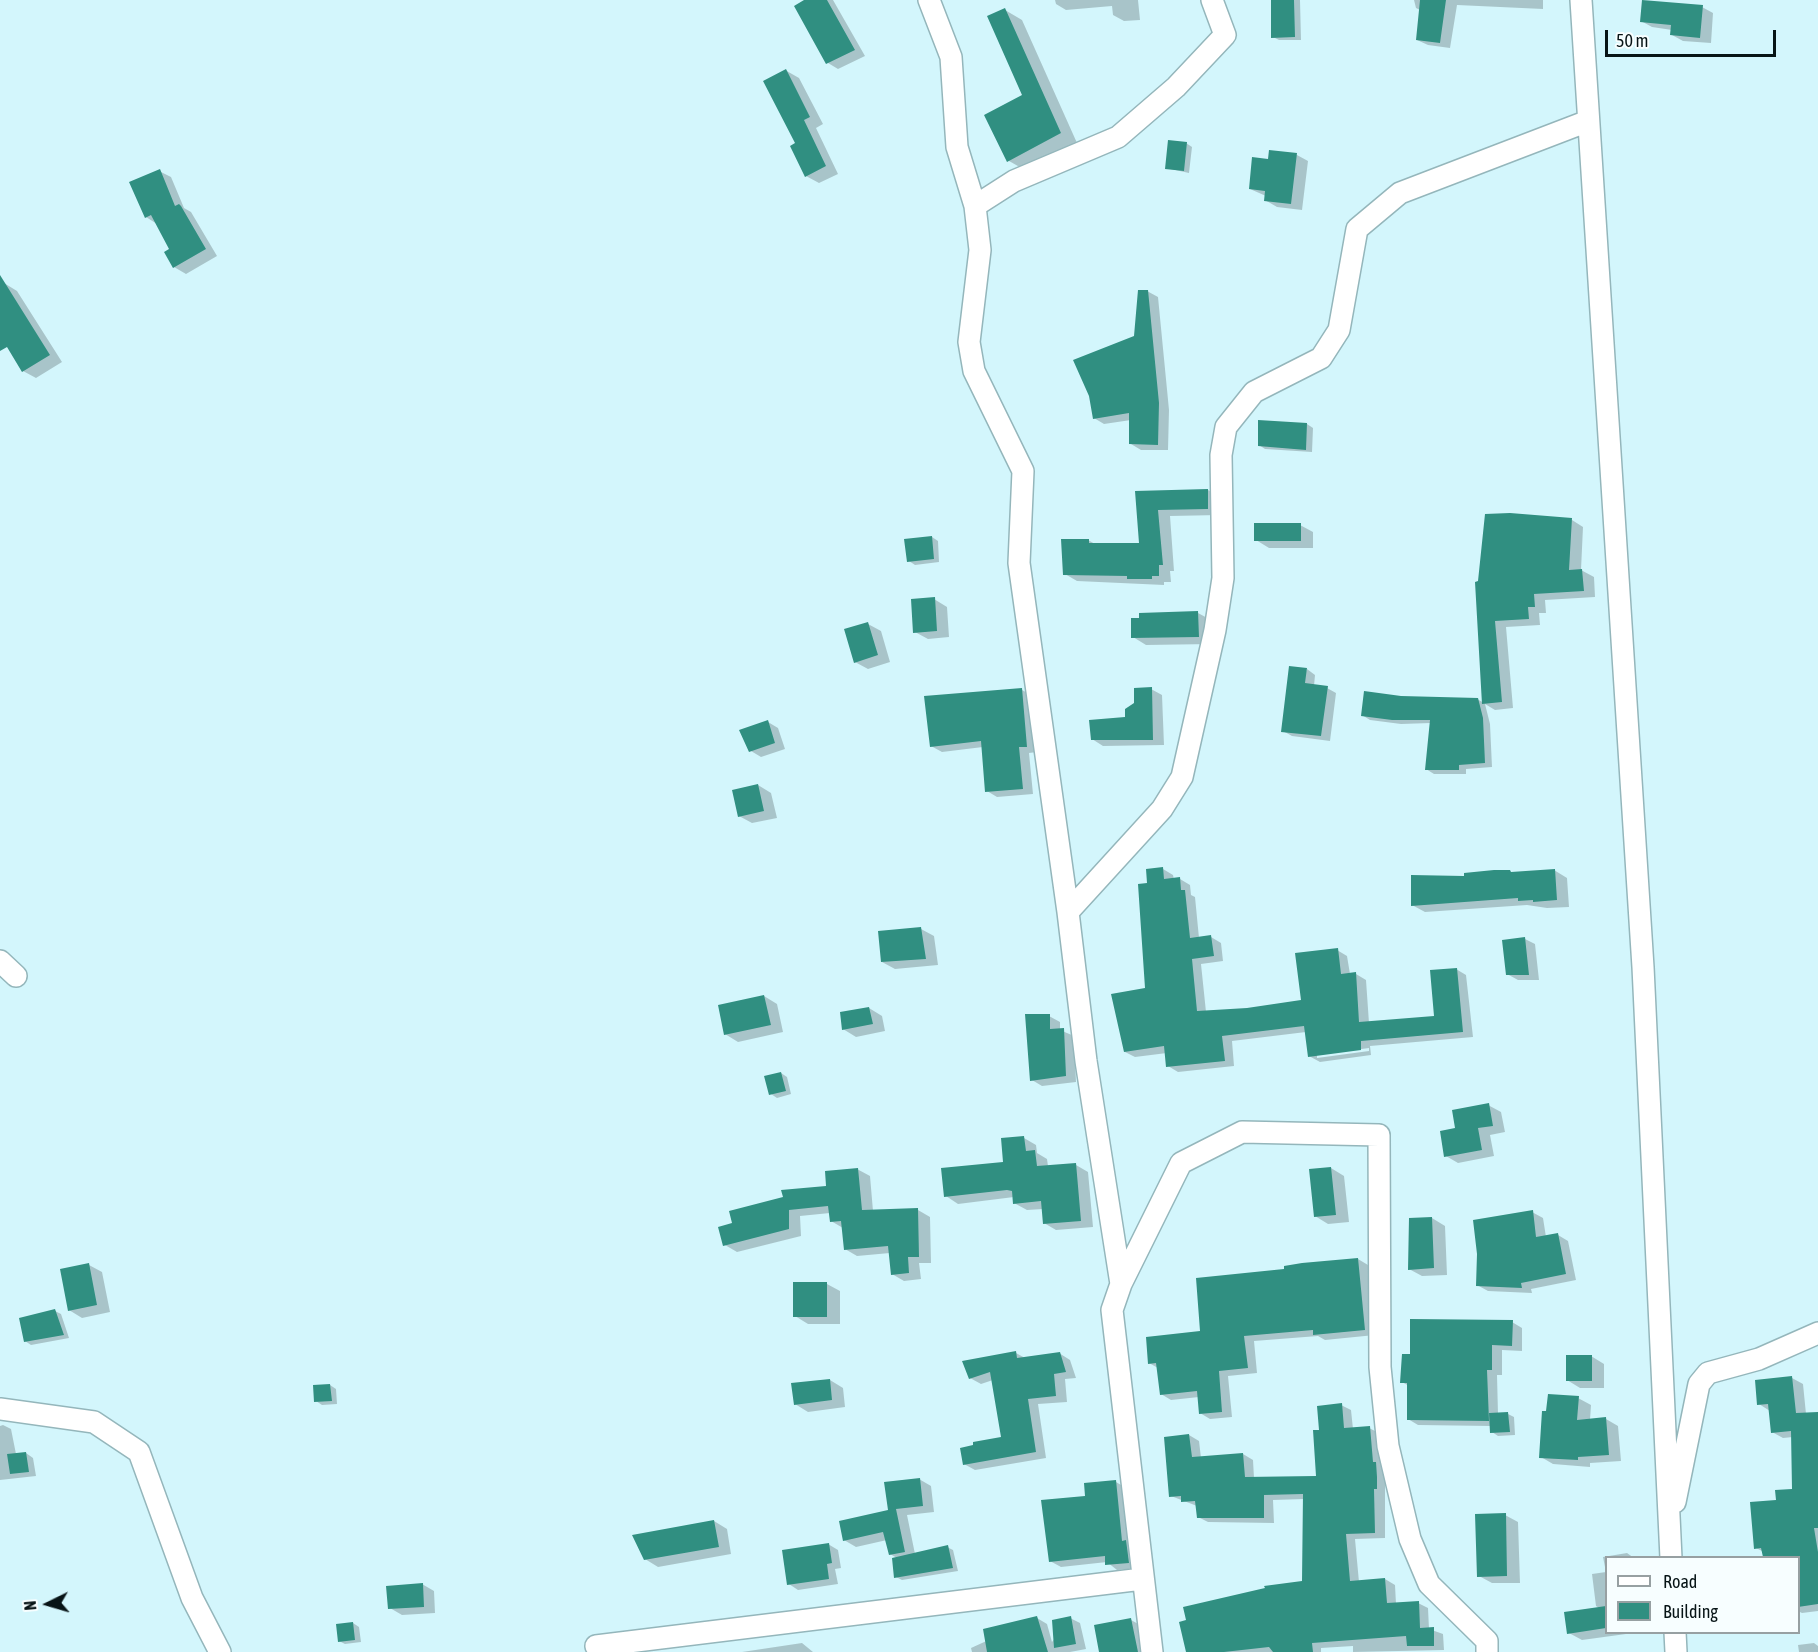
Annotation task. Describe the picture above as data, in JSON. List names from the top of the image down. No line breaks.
{"legend":["Road","Building"],"scale_bar":"50 m","north":"left"}
